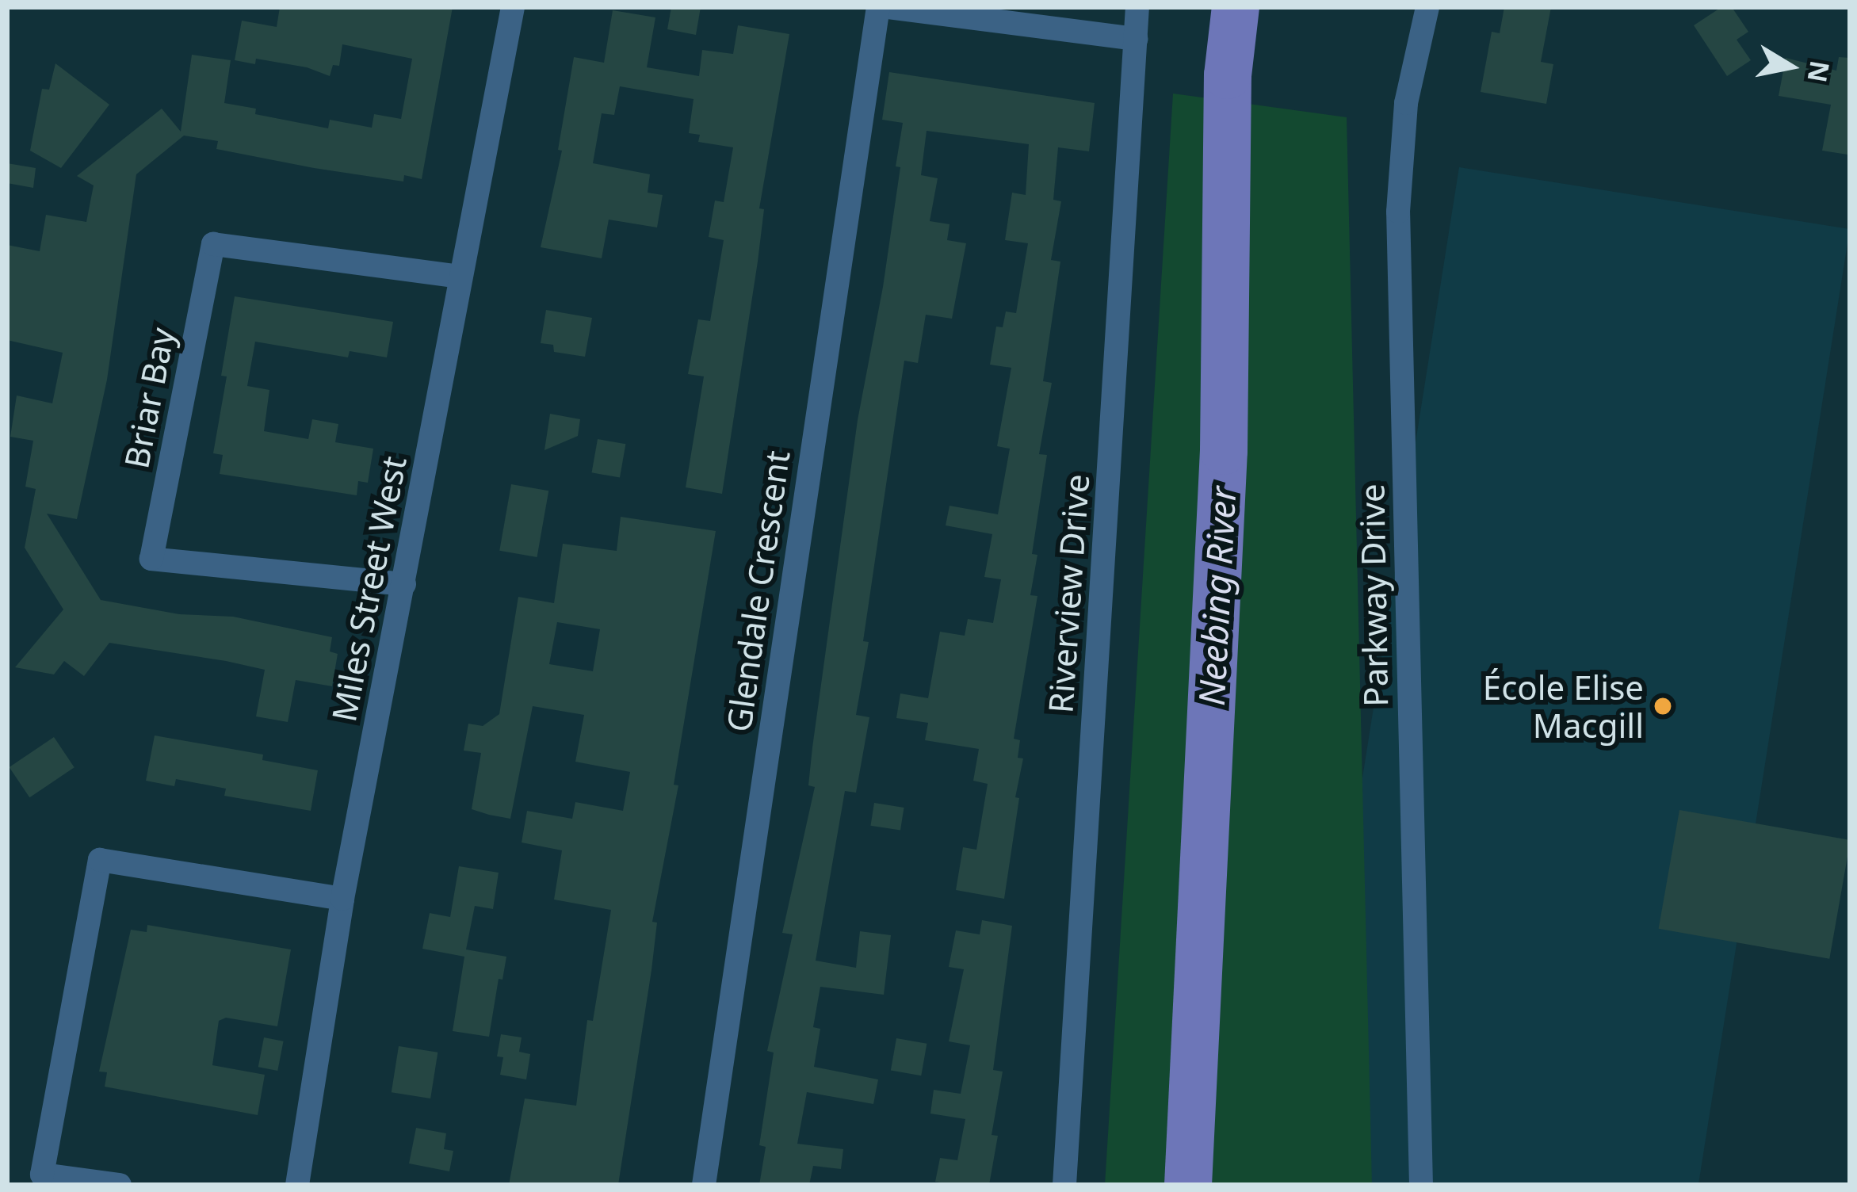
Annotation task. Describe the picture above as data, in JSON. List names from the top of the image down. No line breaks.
{"streets":{"street":["Briar Bay","Miles Street West","Glendale Crescent","Riverview Drive","Parkway Drive"]},"crossings":[["Briar Bay","Miles Street West"]],"water":["Neebing River"],"places":["École Elise Macgill"],"north":"right"}
